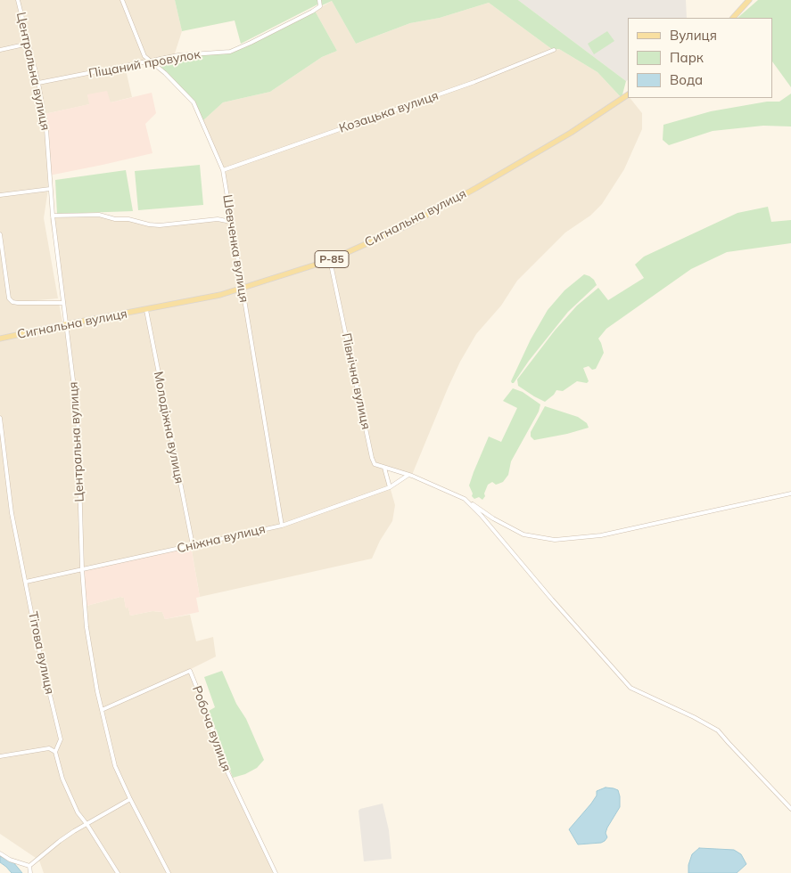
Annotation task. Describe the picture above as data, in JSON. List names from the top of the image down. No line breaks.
{"streets":{"main road":["Сигнальна вулиця","Р-85"],"street":["Піщаний провулок","Центральна вулиця","Козацька вулиця","Шевченка вулиця","Північна вулиця","Молодіжна вулиця","Сніжна вулиця","Тітова вулиця","Робоча вулиця"]},"crossings":[["Піщаний провулок","Центральна вулиця"],["Піщаний провулок","Шевченка вулиця"],["Центральна вулиця","Сигнальна вулиця"],["Центральна вулиця","Сніжна вулиця"],["Центральна вулиця","Робоча вулиця"],["Козацька вулиця","Шевченка вулиця"],["Сигнальна вулиця","Шевченка вулиця"],["Сигнальна вулиця","Північна вулиця"],["Сигнальна вулиця","Молодіжна вулиця"],["Шевченка вулиця","Сніжна вулиця"],["Молодіжна вулиця","Сніжна вулиця"],["Сніжна вулиця","Тітова вулиця"]],"legend":["Вулиця","Парк","Вода"]}
